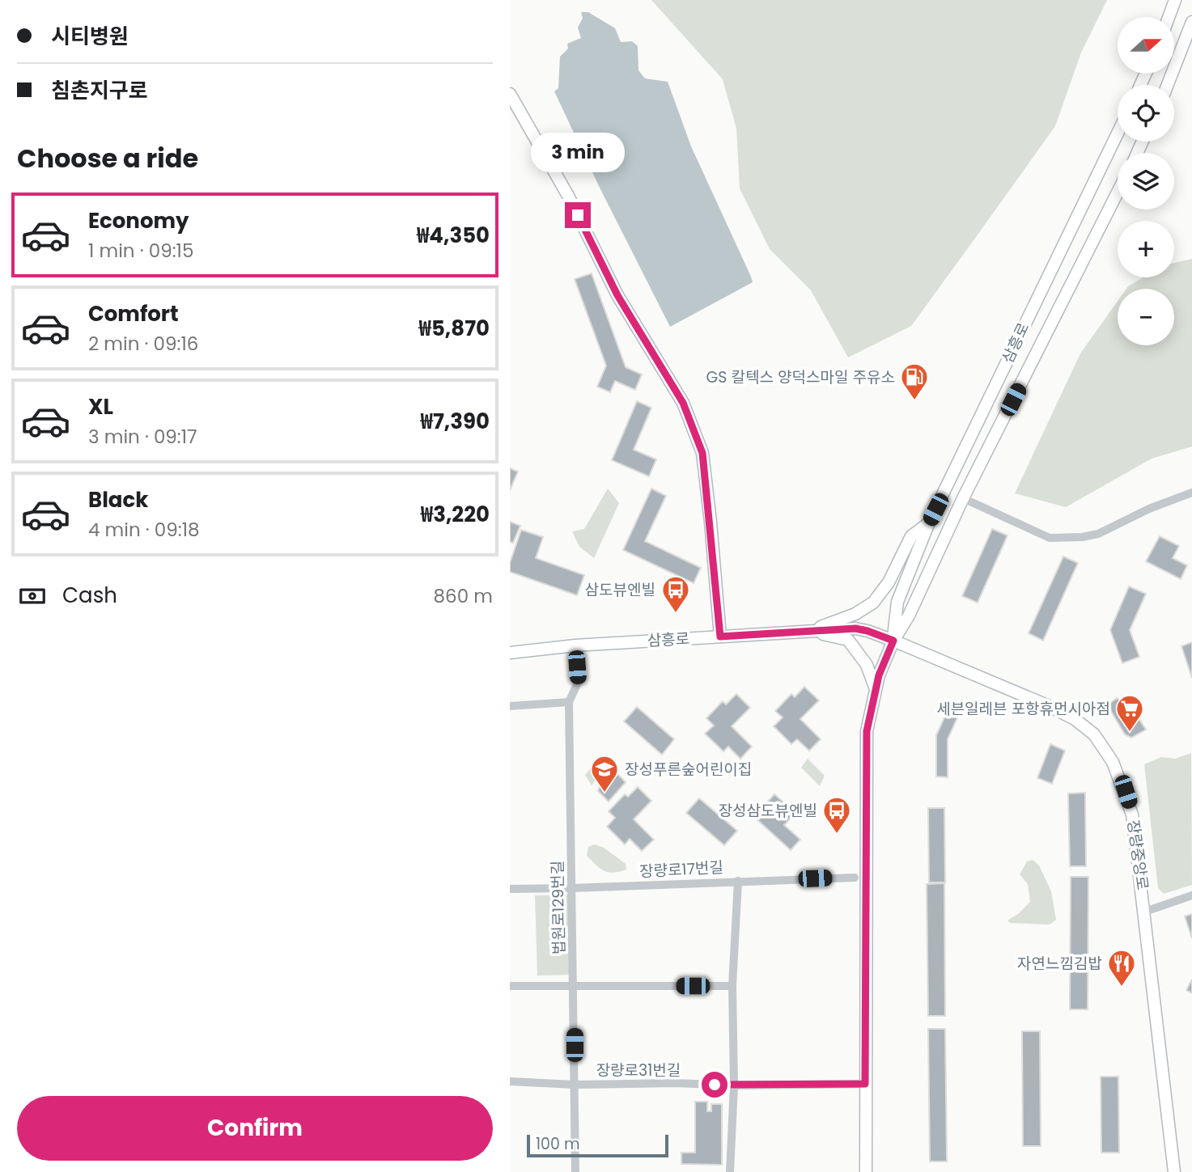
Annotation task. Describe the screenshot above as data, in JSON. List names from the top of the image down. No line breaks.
{"streets":{"main road":["삼흥로","장량중앙로"],"street":["장량로17번길","법원로129번길","장량로31번길"]},"crossings":[["삼흥로","장량중앙로"],["삼흥로","법원로129번길"],["장량로17번길","법원로129번길"],["법원로129번길","장량로31번길"]],"places":{"fuel station":["GS 칼텍스 양덕스마일 주유소"],"bus stop":["삼도뷰엔빌","장성삼도뷰엔빌"],"supermarket":["세븐일레븐 포항휴먼시아점"],"school or university":["장성푸른숲어린이집"],"restaurant":["자연느낌김밥"]},"scale_bar":"100 m","north":"right","page":{"banner":["시티병원","침촌지구로"],"map_buttons":["+","−"],"heading":"Choose a ride","bubble":"3 min","list":[{"name":"Economy","note":"1 min · 09:15","value":"₩4,350"},{"name":"Comfort","note":"2 min · 09:16","value":"₩5,870"},{"name":"XL","note":"3 min · 09:17","value":"₩7,390"},{"name":"Black","note":"4 min · 09:18","value":"₩3,220"}],"pay":["Cash","860 m"],"buttons":"Confirm","scale":"100 m"}}
